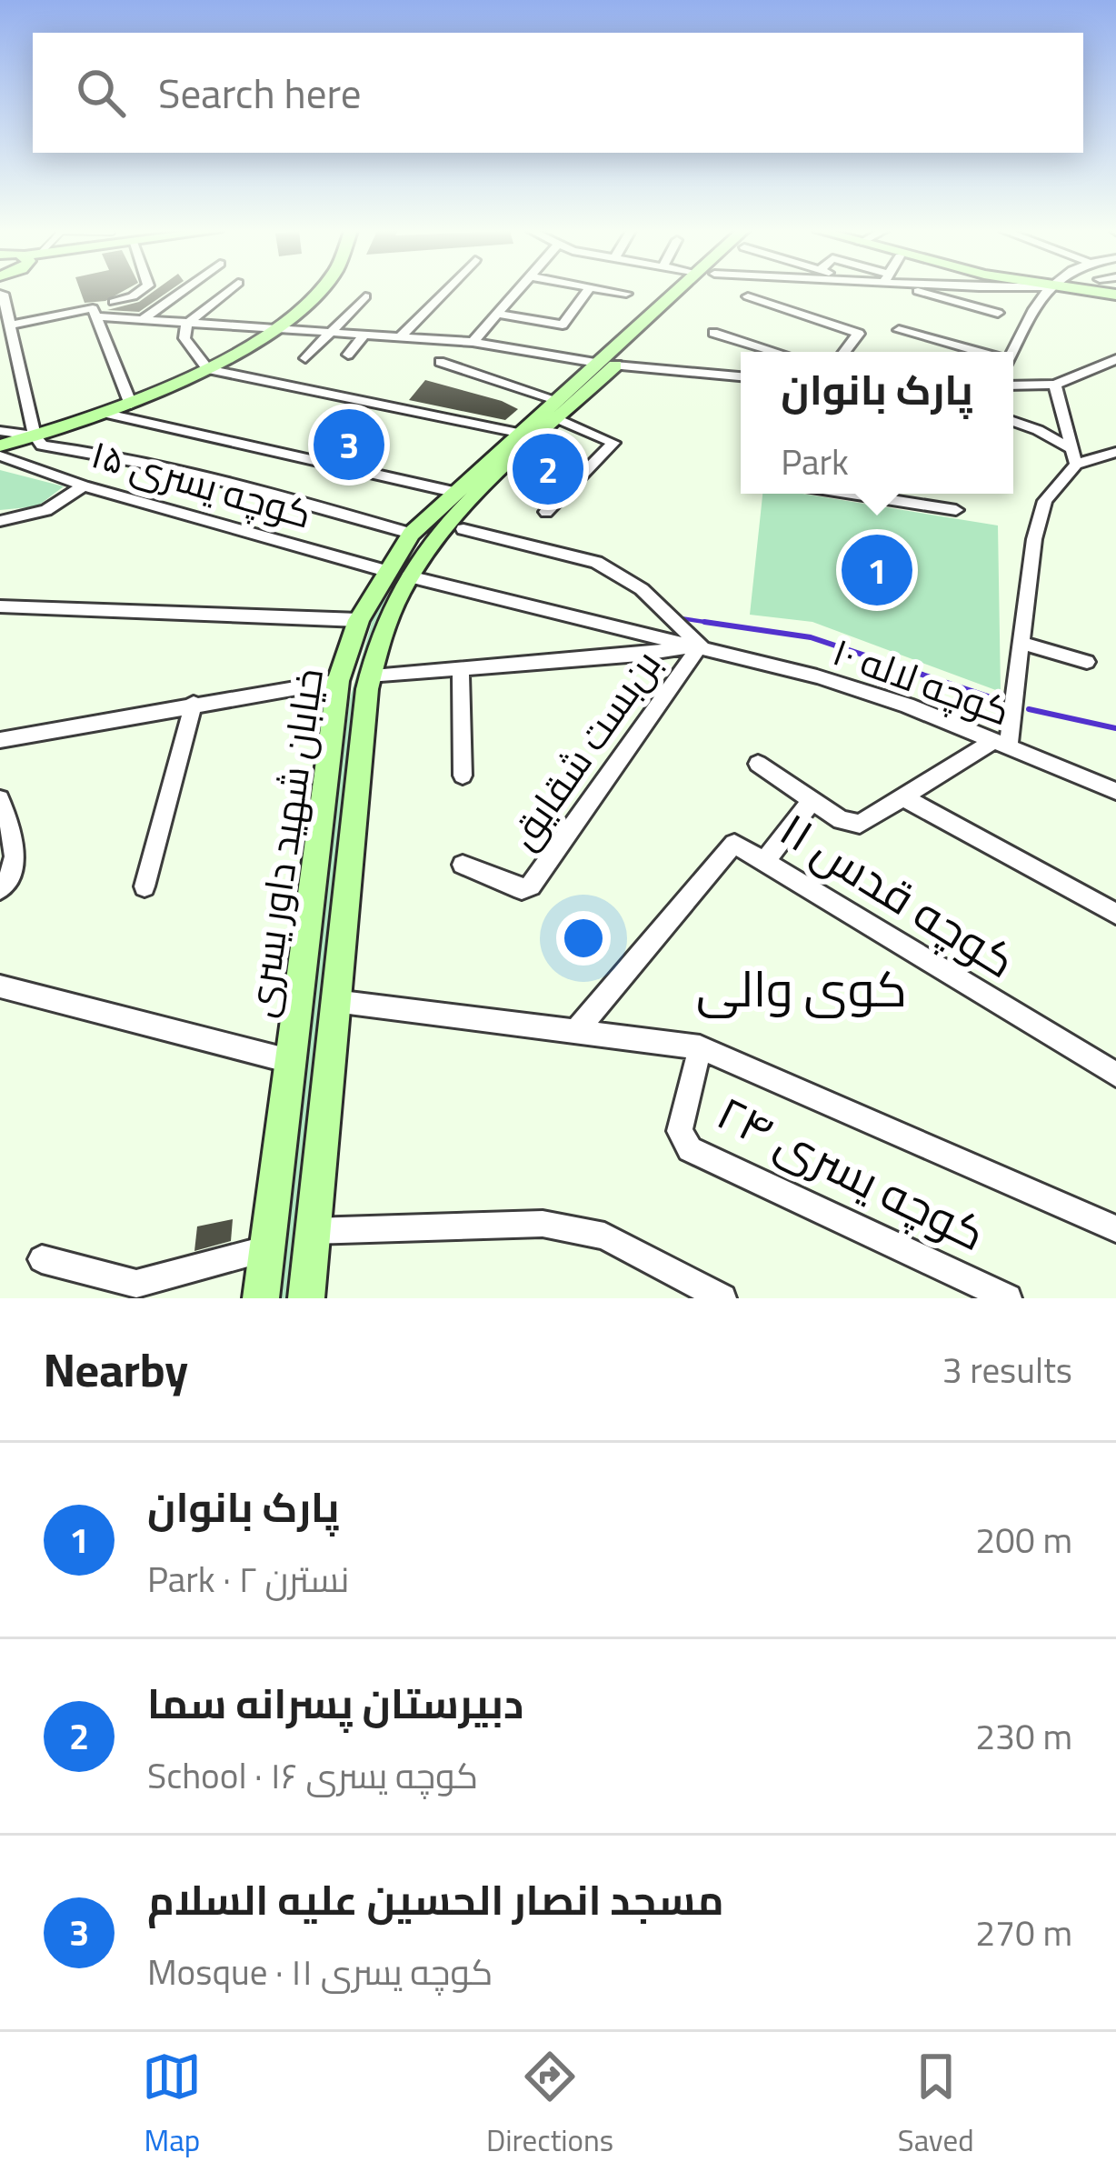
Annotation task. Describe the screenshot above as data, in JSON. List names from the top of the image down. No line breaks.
{"streets":{"main road":["خیابان شهید داور یسری"],"street":["کوچه یسری ۱۵","کوچه لاله ۱۰","بن‌بست شقایق","کوچه قدس ۱۱","کوچه یسری ۲۴"]},"crossings":[["کوچه یسری ۱۵","کوچه لاله ۱۰"],["کوچه یسری ۱۵","بن‌بست شقایق"],["کوچه یسری ۱۵","خیابان شهید داور یسری"],["کوچه لاله ۱۰","بن‌بست شقایق"],["خیابان شهید داور یسری","کوچه یسری ۲۴"],["کوچه قدس ۱۱","کوچه یسری ۲۴"]],"districts":["کوی والی"],"page":{"search":"Search here","popup":["پارک بانوان","Park"],"pins":["3","2","1"],"heading":["Nearby","3 results"],"list":[{"mark":"1","name":"پارک بانوان","note":"Park · نسترن ۲","value":"200 m"},{"mark":"2","name":"دبیرستان پسرانه سما","note":"School · کوچه یسری ۱۶","value":"230 m"},{"mark":"3","name":"مسجد انصار الحسین علیه السلام","note":"Mosque · کوچه یسری ۱۱","value":"270 m"}],"nav":["Map","Directions","Saved"]}}
